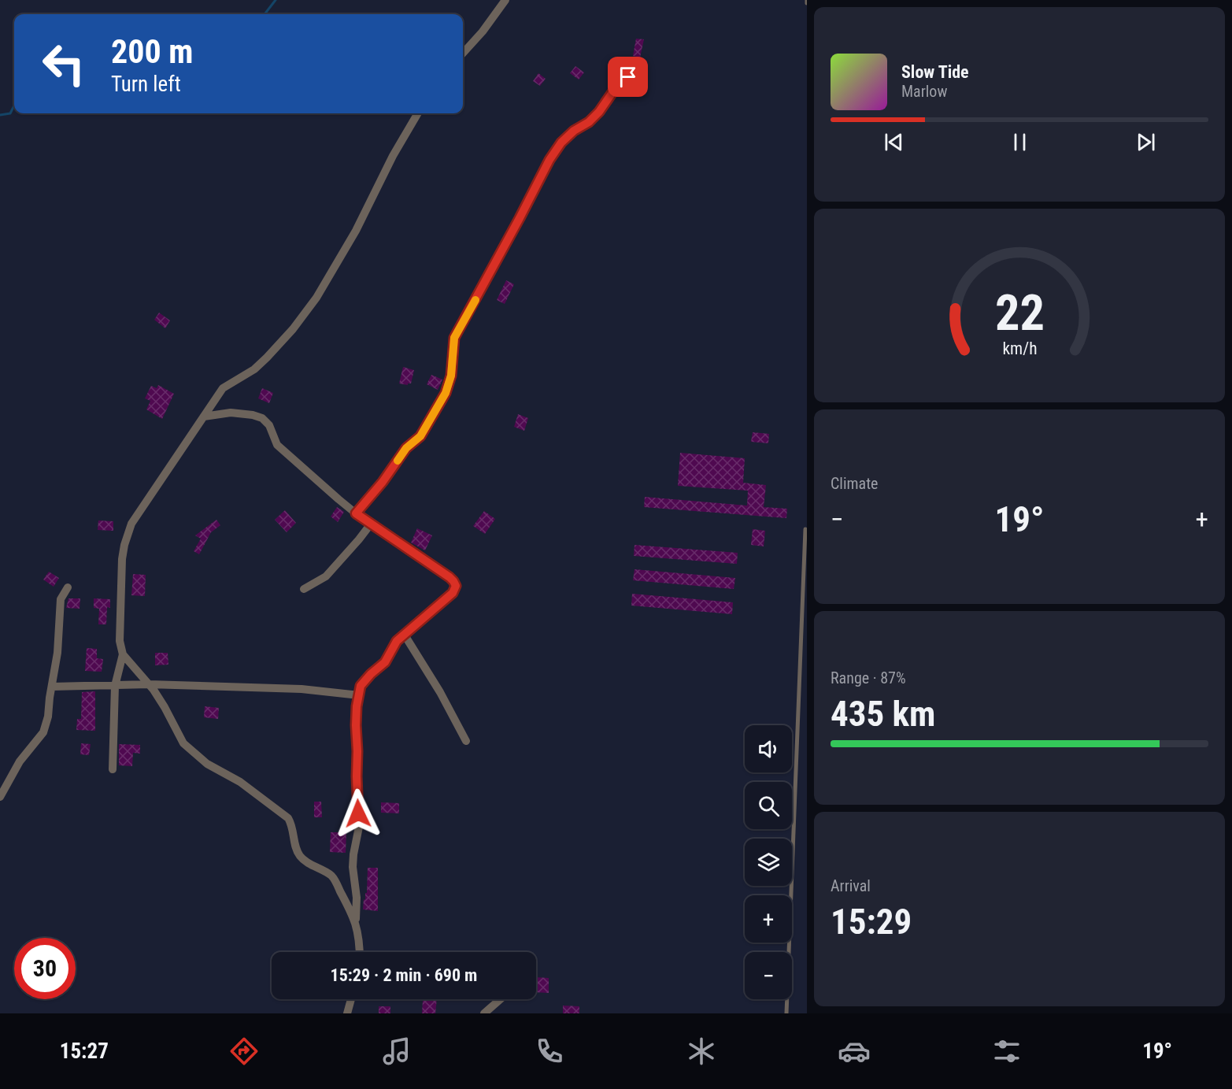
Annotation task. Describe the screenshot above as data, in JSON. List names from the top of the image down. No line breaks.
{"page":{"turn":["200 m","Turn left"],"song":["Slow Tide","Marlow"],"tile":["Climate",["Range · 87%","435 km"],["Arrival","15:29"]],"heat":["−","19°","+"],"map_buttons":["+","−"],"limit":"30","trip":"15:29 · 2 min · 690 m","tabs":["15:27","19°"],"gauge":["22","km/h"]}}
